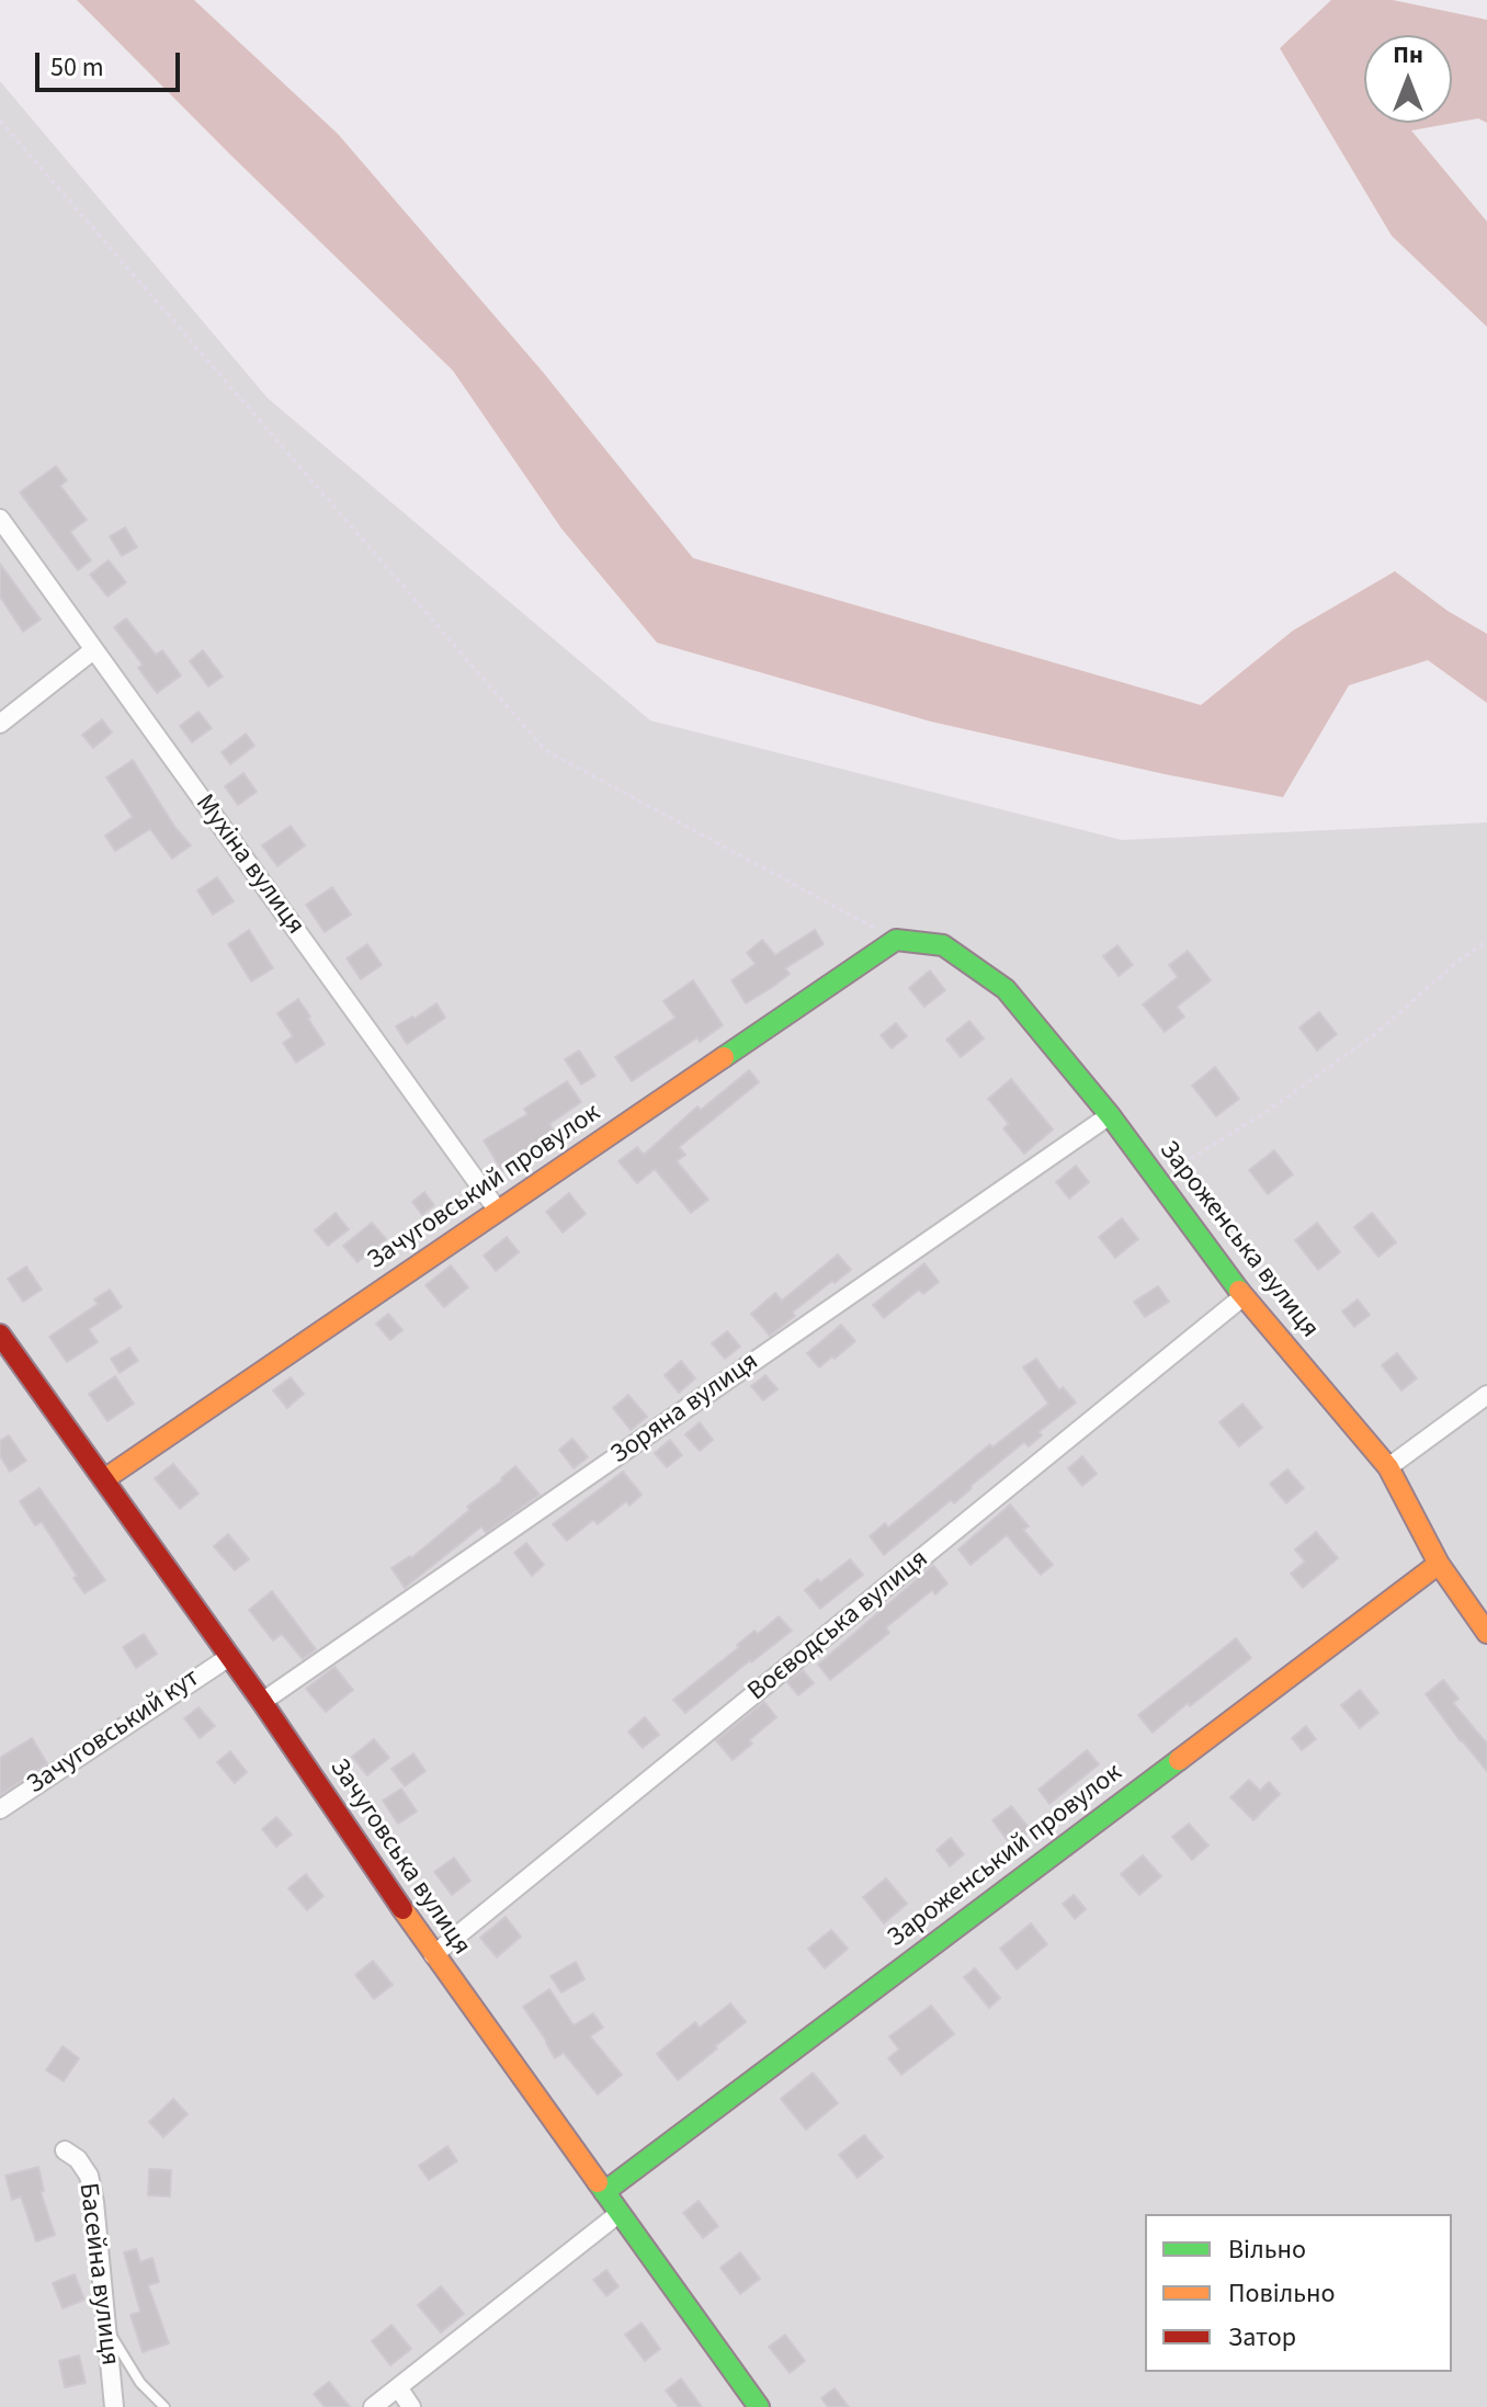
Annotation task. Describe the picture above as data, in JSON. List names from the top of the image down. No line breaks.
{"streets":{"street":["Мухіна вулиця","Зачуговський провулок","Зароженська вулиця","Зоряна вулиця","Воєводська вулиця","Зачуговський кут","Зароженський провулок","Зачуговська вулиця","Басейна вулиця"]},"crossings":[["Мухіна вулиця","Зачуговський провулок"],["Зачуговський провулок","Зароженська вулиця"],["Зачуговський провулок","Зачуговська вулиця"],["Зароженська вулиця","Зоряна вулиця"],["Зароженська вулиця","Воєводська вулиця"],["Зароженська вулиця","Зароженський провулок"],["Зоряна вулиця","Зачуговська вулиця"],["Воєводська вулиця","Зачуговська вулиця"],["Зачуговський кут","Зачуговська вулиця"],["Зароженський провулок","Зачуговська вулиця"]],"legend":["Вільно","Повільно","Затор"],"scale_bar":"50 m","north":"top"}
